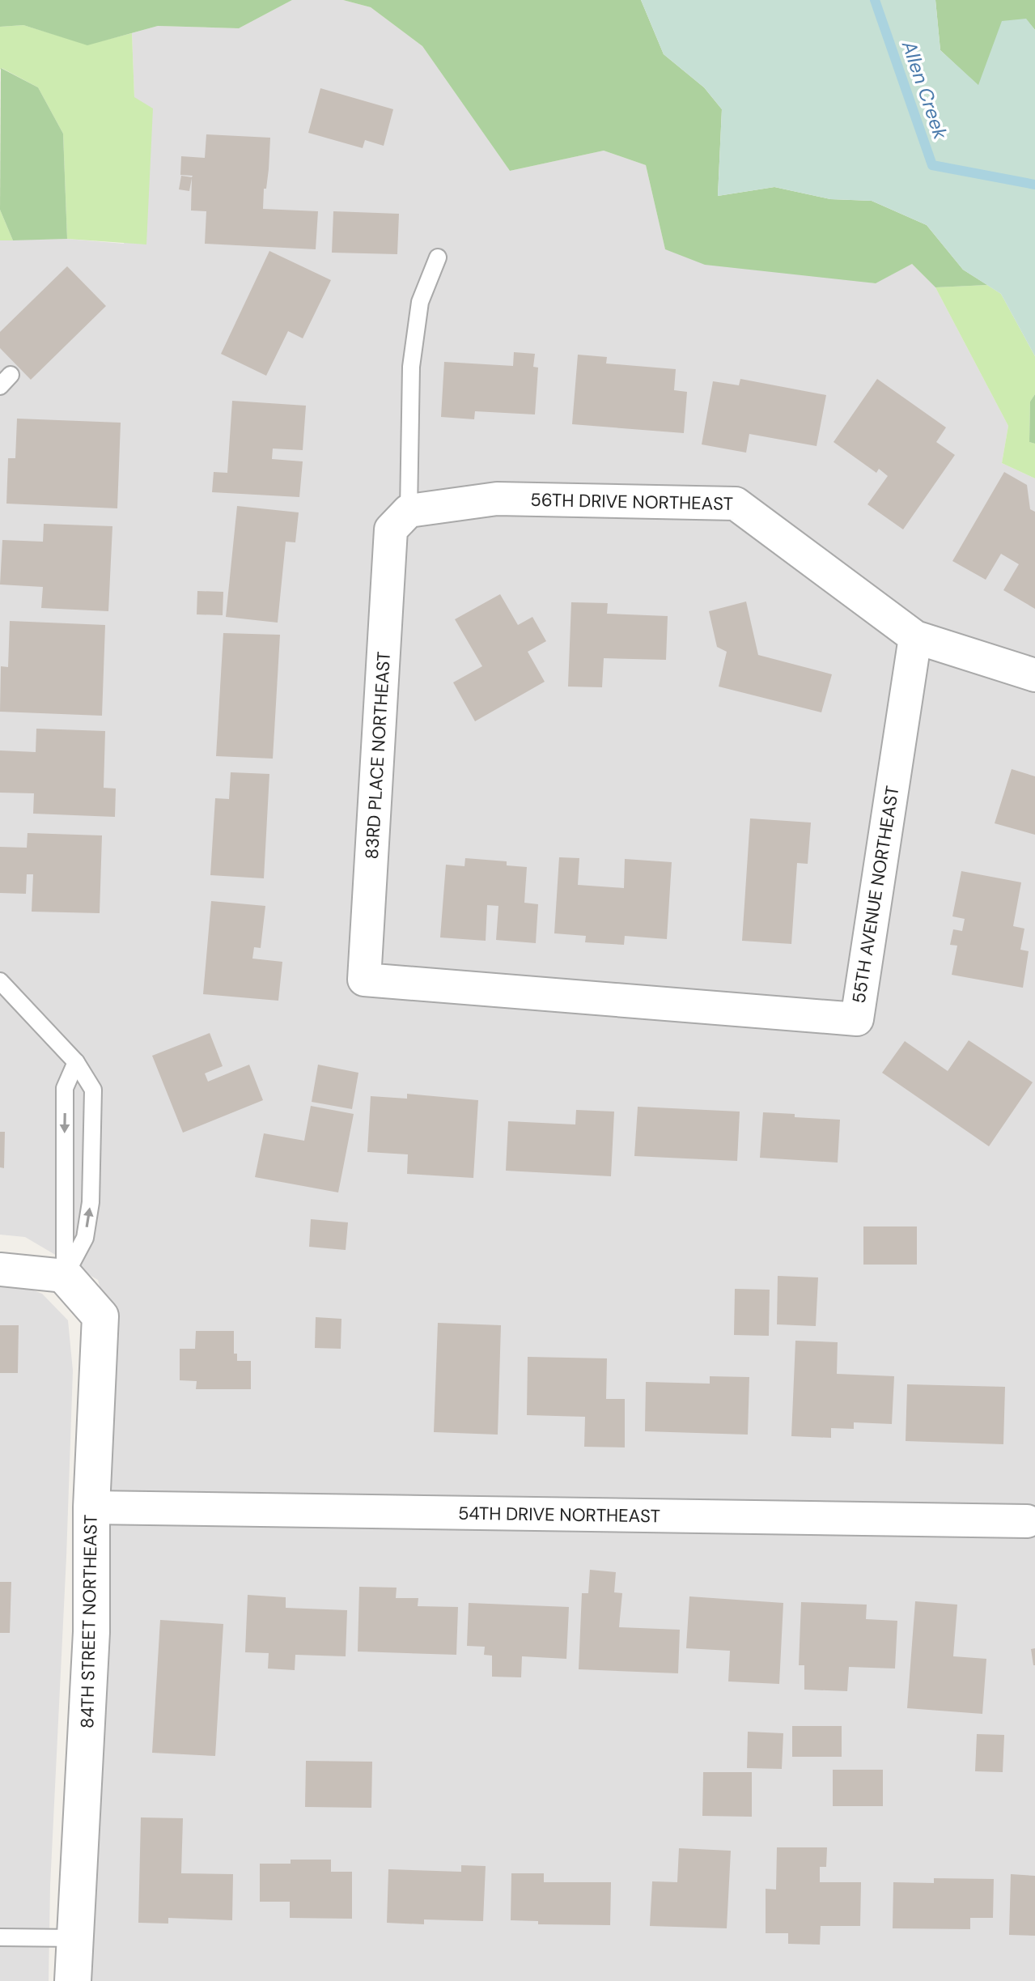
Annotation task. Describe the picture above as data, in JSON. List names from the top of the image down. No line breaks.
{"streets":{"street":["56TH DRIVE NORTHEAST","83RD PLACE NORTHEAST","55TH AVENUE NORTHEAST","54TH DRIVE NORTHEAST","84TH STREET NORTHEAST"]},"crossings":[["56TH DRIVE NORTHEAST","83RD PLACE NORTHEAST"],["56TH DRIVE NORTHEAST","55TH AVENUE NORTHEAST"],["83RD PLACE NORTHEAST","55TH AVENUE NORTHEAST"],["54TH DRIVE NORTHEAST","84TH STREET NORTHEAST"]],"water":["Allen Creek"]}
